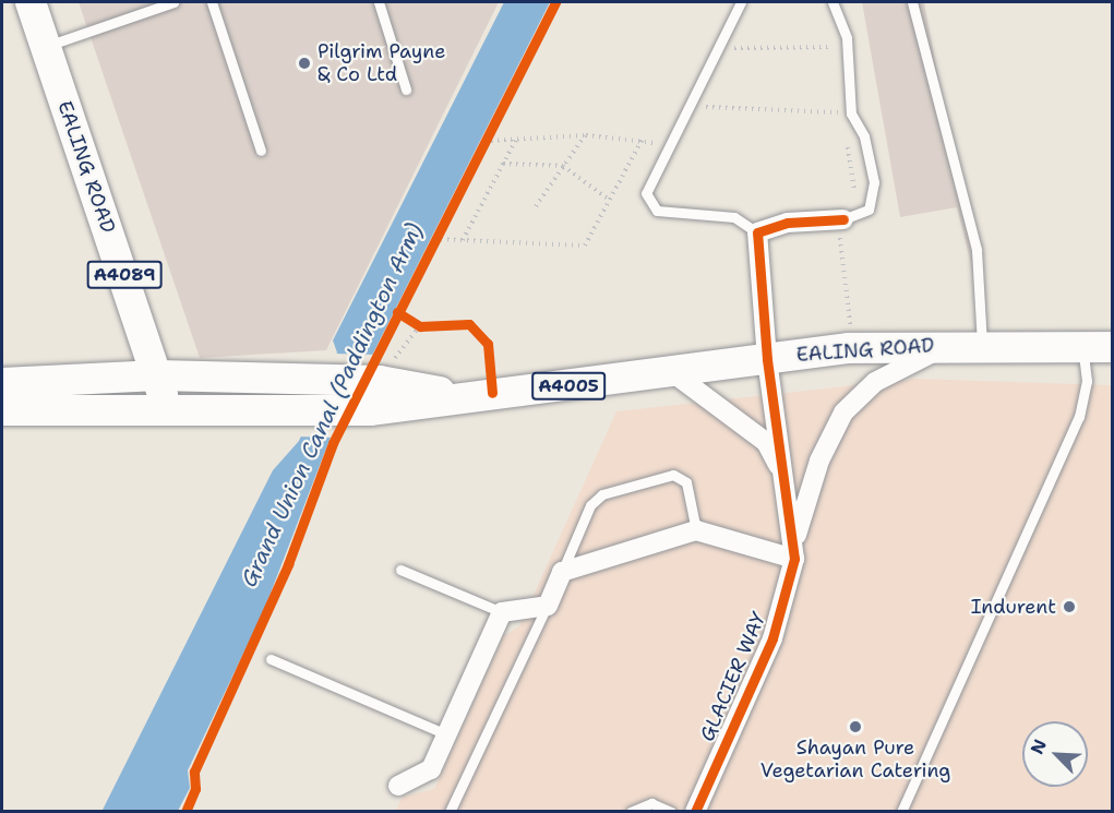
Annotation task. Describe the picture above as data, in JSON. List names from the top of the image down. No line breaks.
{"streets":{"main road":["EALING ROAD","A4089","A4005"],"street":["GLACIER WAY"]},"crossings":[["EALING ROAD","A4089"],["EALING ROAD","A4005"],["EALING ROAD","GLACIER WAY"],["A4089","A4005"]],"water":["Grand Union Canal (Paddington Arm)"],"places":["Pilgrim Payne & Co Ltd","Indurent","Shayan Pure Vegetarian Catering"],"north":"top left"}
